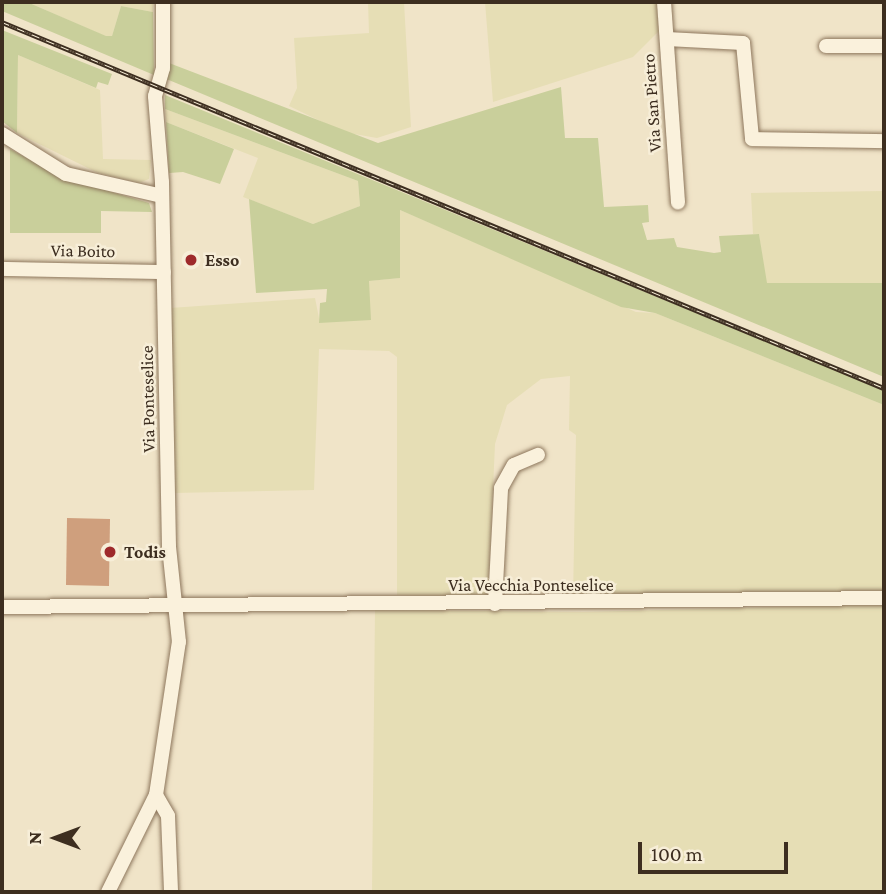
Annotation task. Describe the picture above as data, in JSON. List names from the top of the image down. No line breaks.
{"streets":{"street":["Via San Pietro","Via Boito","Via Ponteselice","Via Vecchia Ponteselice"]},"crossings":[["Via Boito","Via Ponteselice"],["Via Ponteselice","Via Vecchia Ponteselice"]],"places":["Esso","Todis"],"scale_bar":"100 m","north":"left"}
